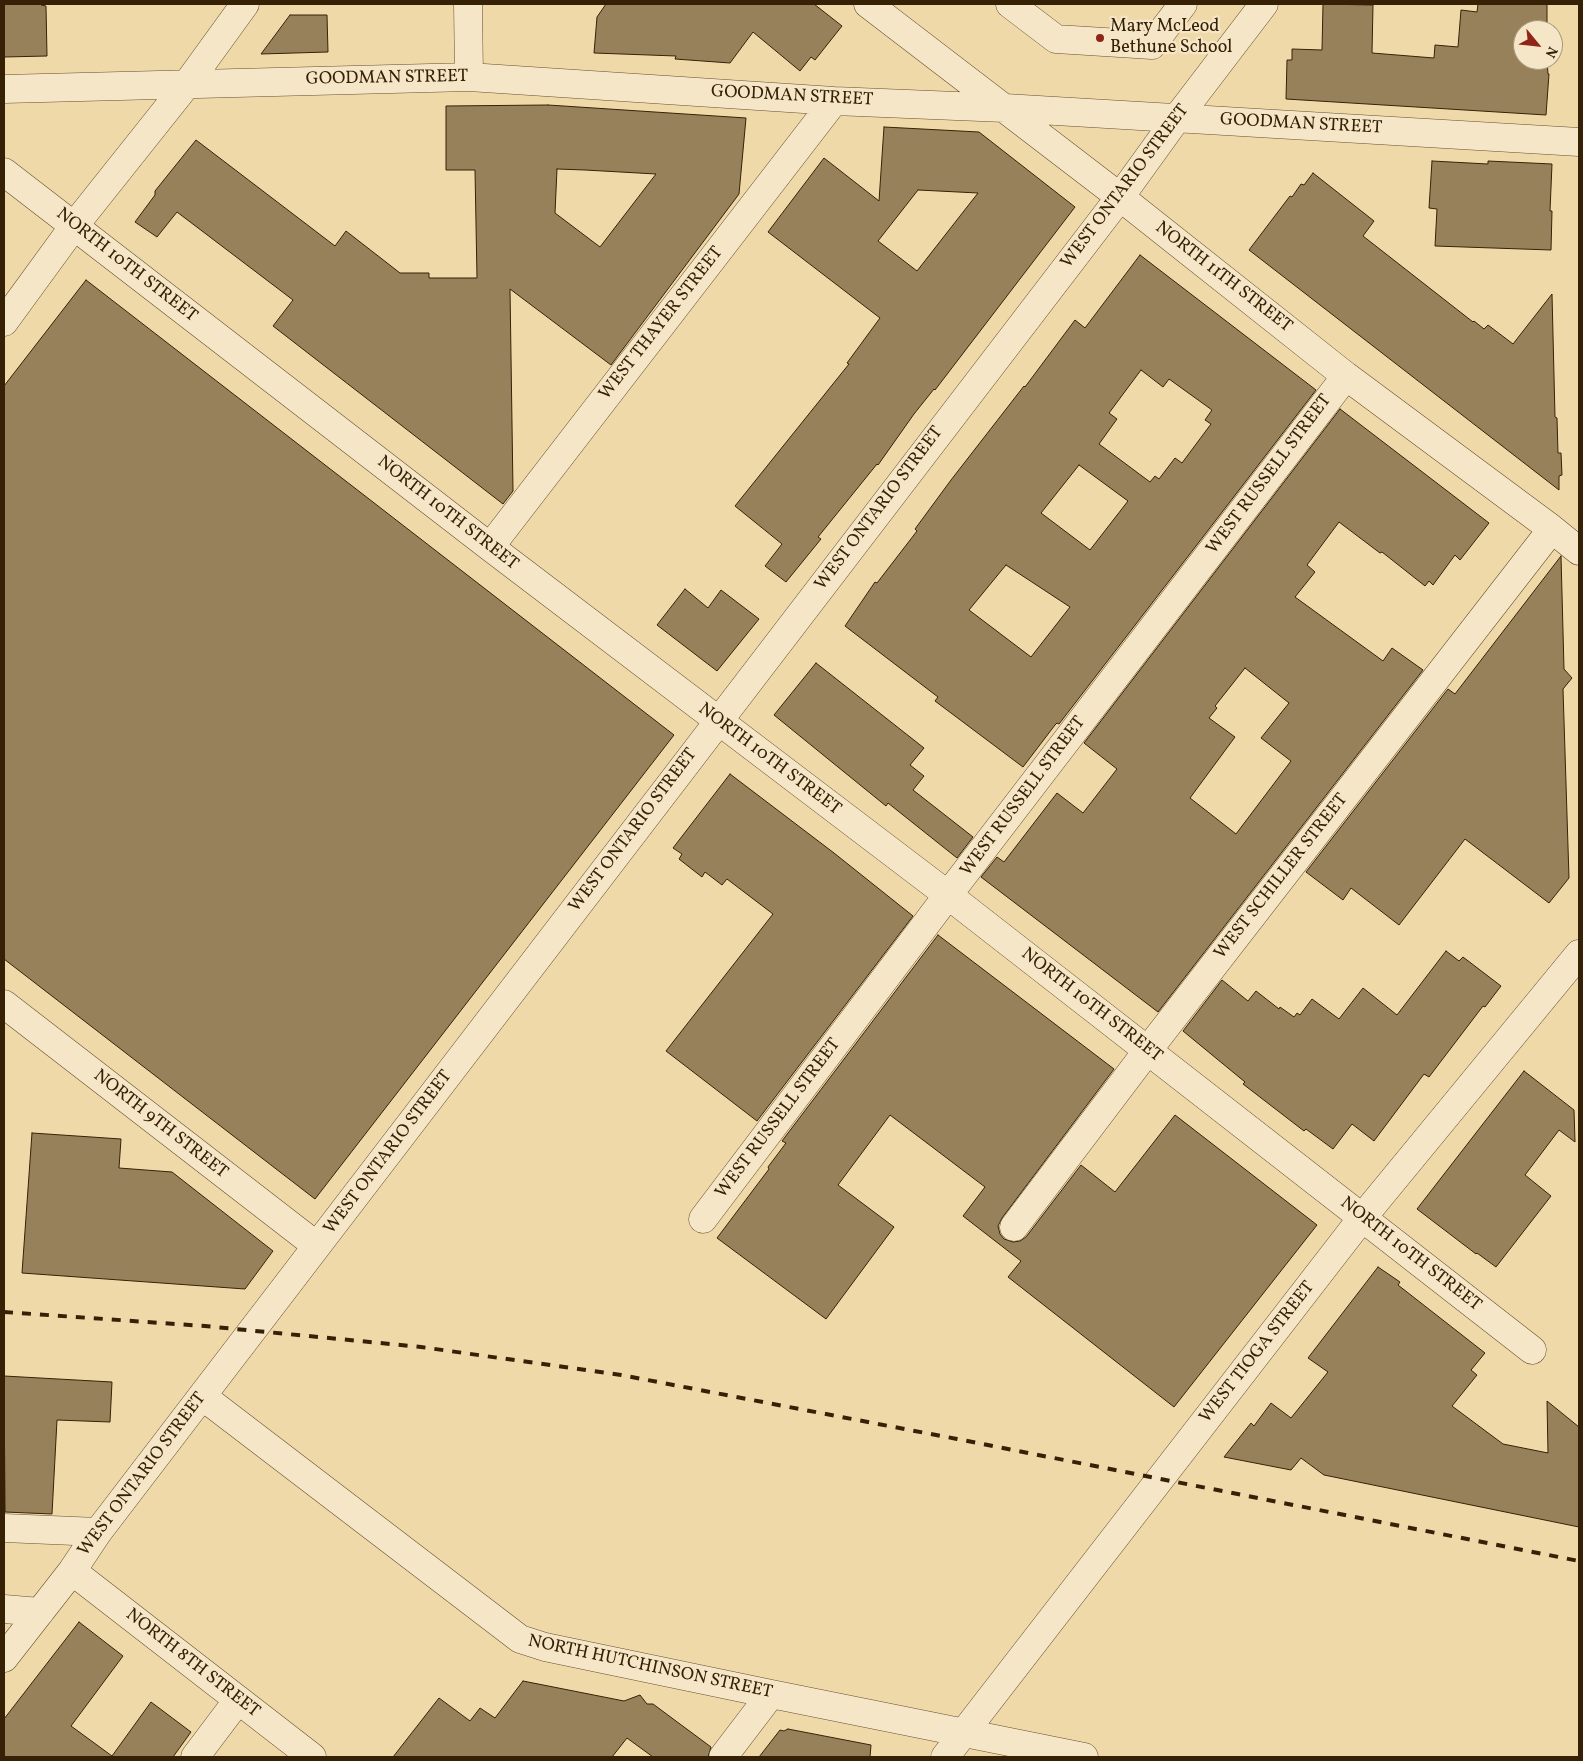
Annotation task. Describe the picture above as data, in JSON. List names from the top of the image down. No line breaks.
{"streets":{"street":["GOODMAN STREET","WEST ONTARIO STREET","NORTH 10TH STREET","NORTH 11TH STREET","WEST THAYER STREET","WEST RUSSELL STREET","WEST SCHILLER STREET","NORTH 9TH STREET","WEST TIOGA STREET","NORTH 8TH STREET","NORTH HUTCHINSON STREET"]},"crossings":[["GOODMAN STREET","WEST ONTARIO STREET"],["GOODMAN STREET","NORTH 11TH STREET"],["GOODMAN STREET","WEST THAYER STREET"],["WEST ONTARIO STREET","NORTH 10TH STREET"],["WEST ONTARIO STREET","NORTH 11TH STREET"],["WEST ONTARIO STREET","NORTH 9TH STREET"],["WEST ONTARIO STREET","NORTH 8TH STREET"],["WEST ONTARIO STREET","NORTH HUTCHINSON STREET"],["NORTH 10TH STREET","WEST THAYER STREET"],["NORTH 10TH STREET","WEST RUSSELL STREET"],["NORTH 10TH STREET","WEST SCHILLER STREET"],["NORTH 10TH STREET","WEST TIOGA STREET"],["NORTH 11TH STREET","WEST RUSSELL STREET"],["NORTH 11TH STREET","WEST SCHILLER STREET"],["WEST TIOGA STREET","NORTH HUTCHINSON STREET"]],"places":["Mary McLeod Bethune School"],"north":"bottom right"}
